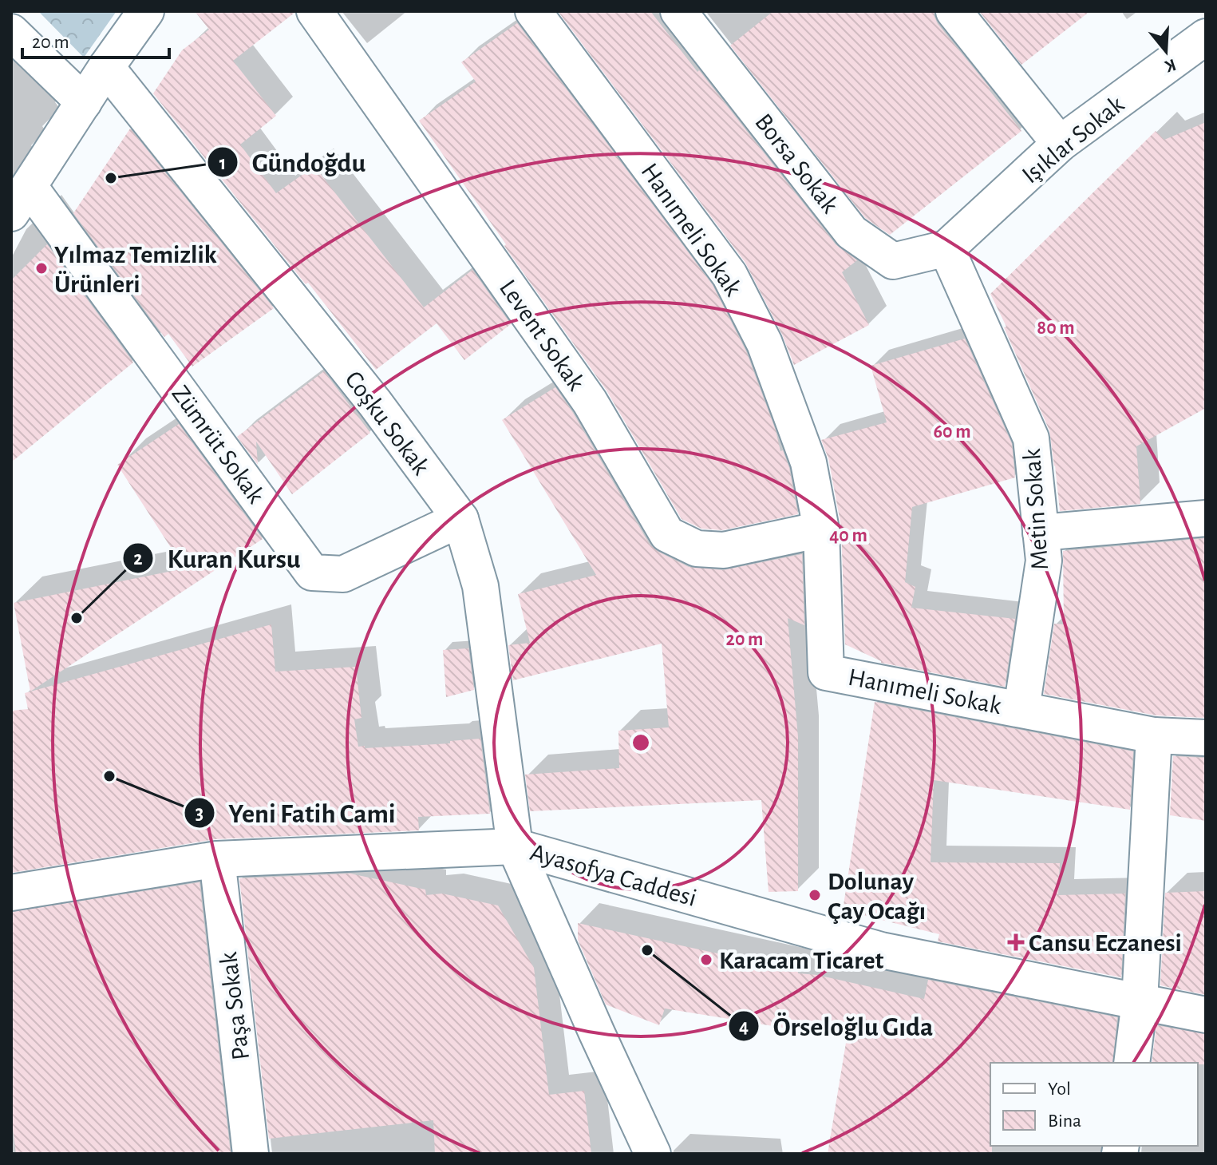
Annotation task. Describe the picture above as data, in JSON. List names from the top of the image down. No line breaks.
{"streets":{"street":["Işıklar Sokak","Borsa Sokak","Hanımeli Sokak","Levent Sokak","Coşku Sokak","Zümrüt Sokak","Metin Sokak","Ayasofya Caddesi","Paşa Sokak"]},"crossings":[["Işıklar Sokak","Borsa Sokak"],["Işıklar Sokak","Metin Sokak"],["Borsa Sokak","Metin Sokak"],["Hanımeli Sokak","Levent Sokak"],["Hanımeli Sokak","Metin Sokak"],["Coşku Sokak","Zümrüt Sokak"],["Coşku Sokak","Ayasofya Caddesi"],["Ayasofya Caddesi","Paşa Sokak"]],"places":{"other":["Gündoğdu","Yılmaz Temizlik Ürünleri","Kuran Kursu","Yeni Fatih Cami","Dolunay Çay Ocağı","Örseloğlu Gıda","Karacam Ticaret"],"health":["Cansu Eczanesi"]},"legend":["Yol","Bina"],"scale_bar":"20 m","north":"bottom","rings":["80 m","60 m","40 m","20 m"]}
